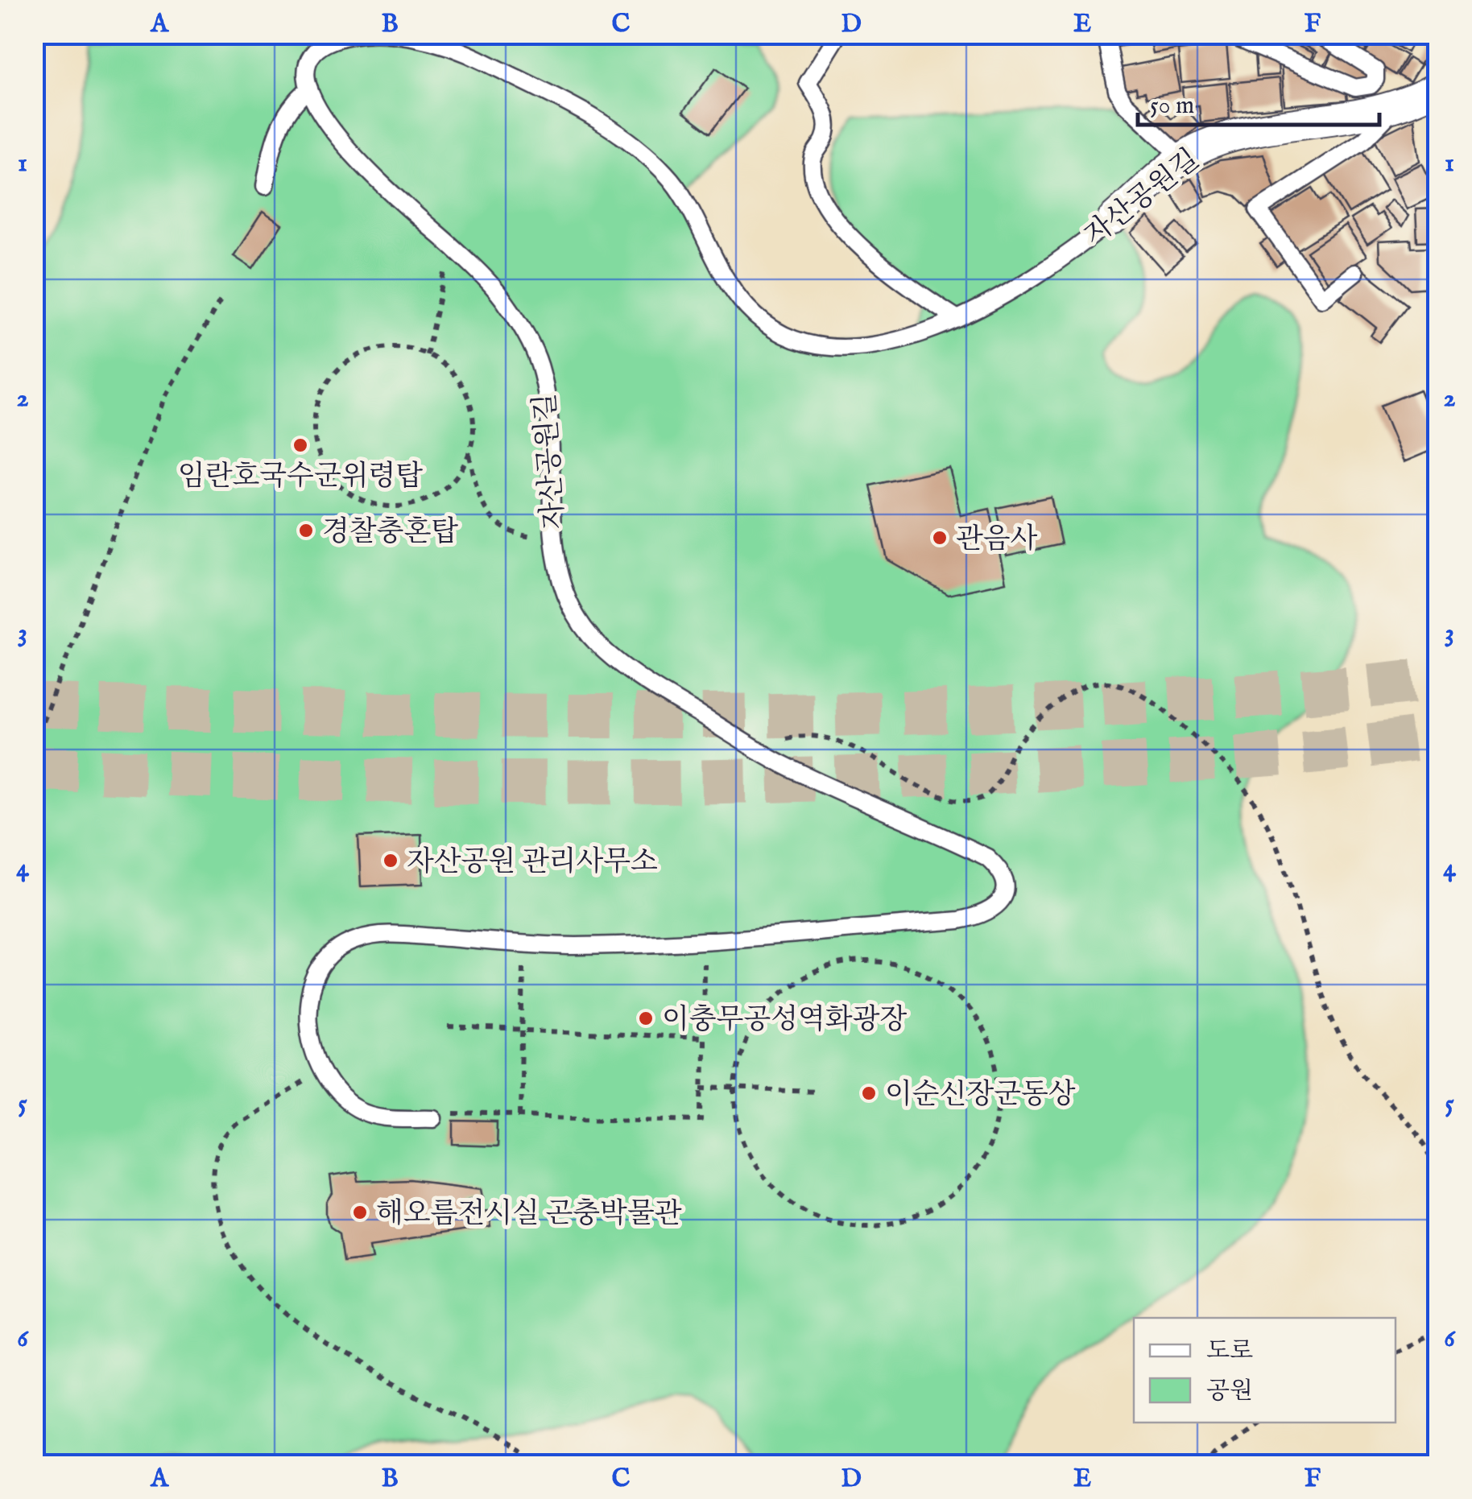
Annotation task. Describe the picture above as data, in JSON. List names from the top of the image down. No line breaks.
{"streets":{"street":["자산공원길"]},"places":["임란호국수군위령탑","경찰충혼탑","관음사","자산공원 관리사무소","이충무공성역화광장","이순신장군동상","해오름전시실 곤충박물관"],"legend":["도로","공원"],"scale_bar":"50 m","grid":{"columns":["A","B","C","D","E","F"],"rows":["1","2","3","4","5","6"]}}
